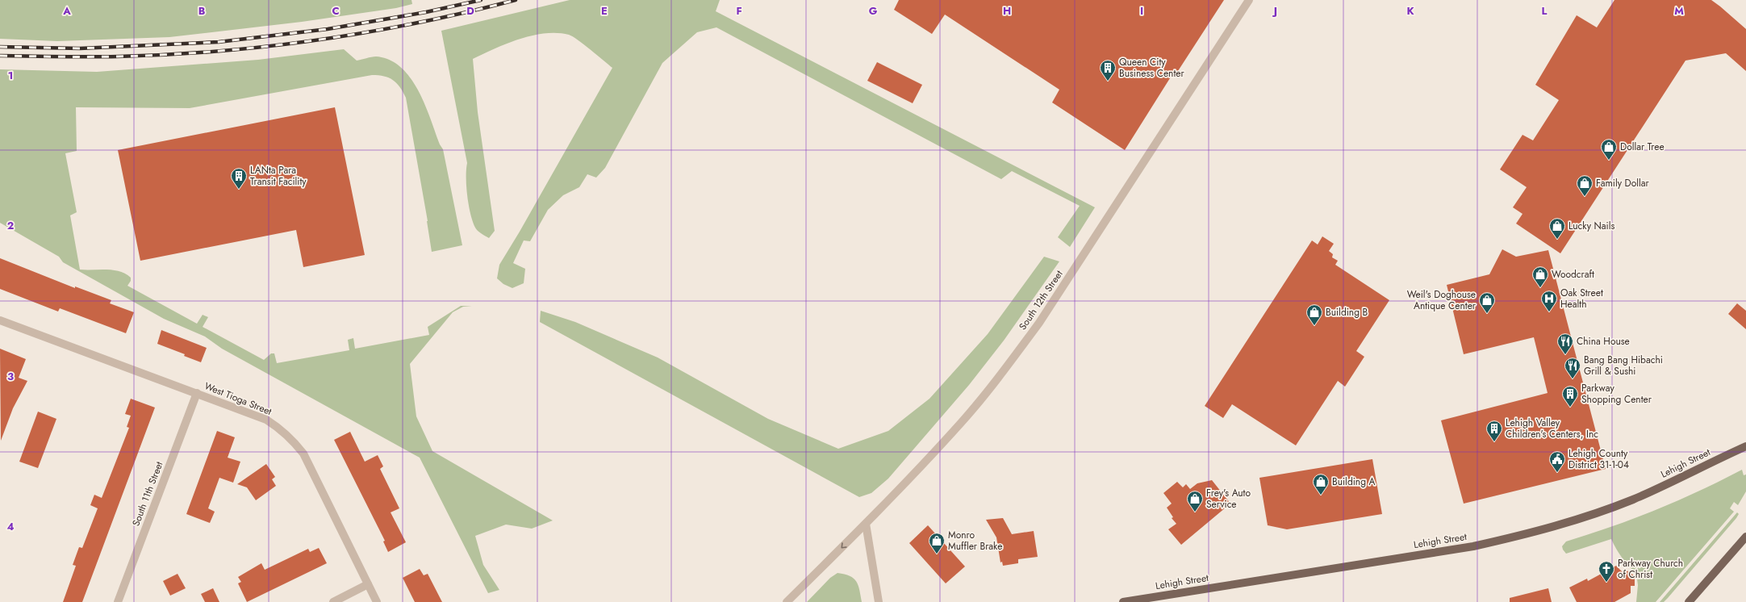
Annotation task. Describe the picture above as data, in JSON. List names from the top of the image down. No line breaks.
{"streets":{"main road":["Lehigh Street"],"street":["South 12th Street","West Tioga Street","South 11th Street"]},"crossings":[["West Tioga Street","South 11th Street"]],"places":{"building":["Queen City Business Center","LANta Para Transit Facility","Parkway Shopping Center","Lehigh Valley Children's Centers, Inc"],"shop":["Dollar Tree","Family Dollar","Lucky Nails","Woodcraft","Weil's Doghouse Antique Center","Building B","Building A","Frey's Auto Service","Monro Muffler Brake"],"hospital":["Oak Street Health"],"restaurant":["China House","Bang Bang Hibachi Grill & Sushi"],"public building":["Lehigh County District 31-1-04"],"church":["Parkway Church of Christ"]},"grid":{"columns":["A","B","C","D","E","F","G","H","I","J","K","L","M"],"rows":["1","2","3","4"]}}
